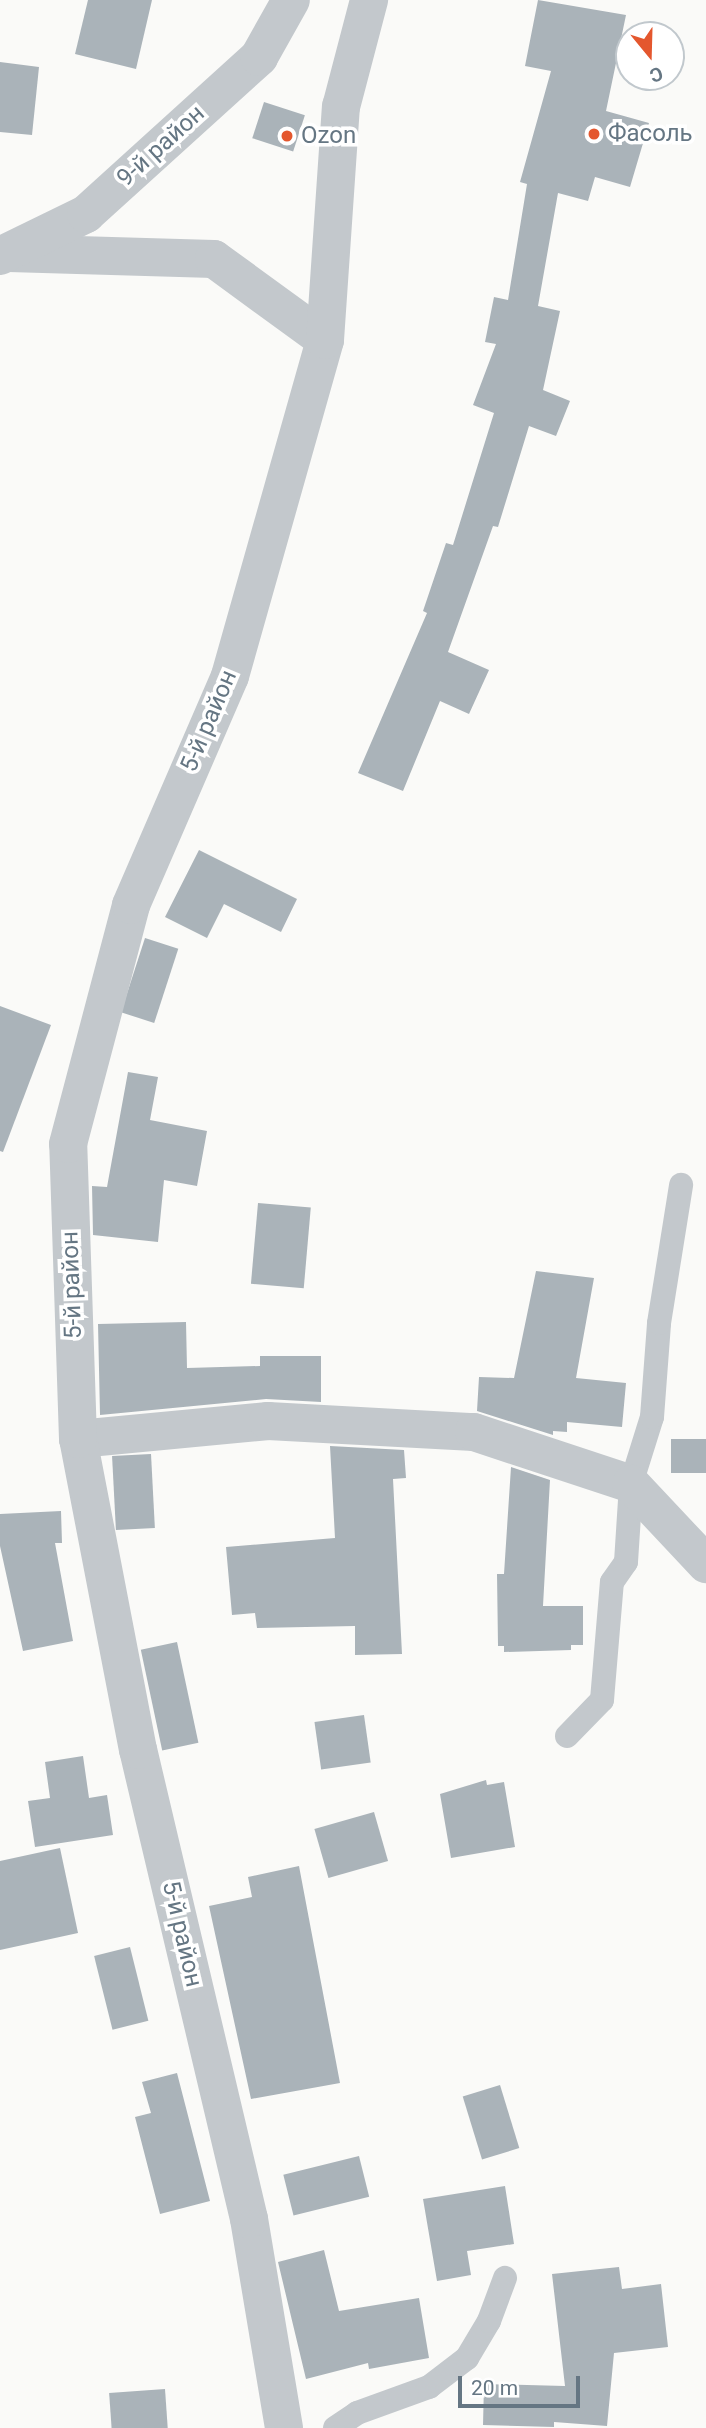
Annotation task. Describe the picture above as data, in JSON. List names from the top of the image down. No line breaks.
{"streets":{"street":["9-й район","5-й район"]},"places":["Фасоль","Ozon"],"scale_bar":"20 m","north":"bottom"}
